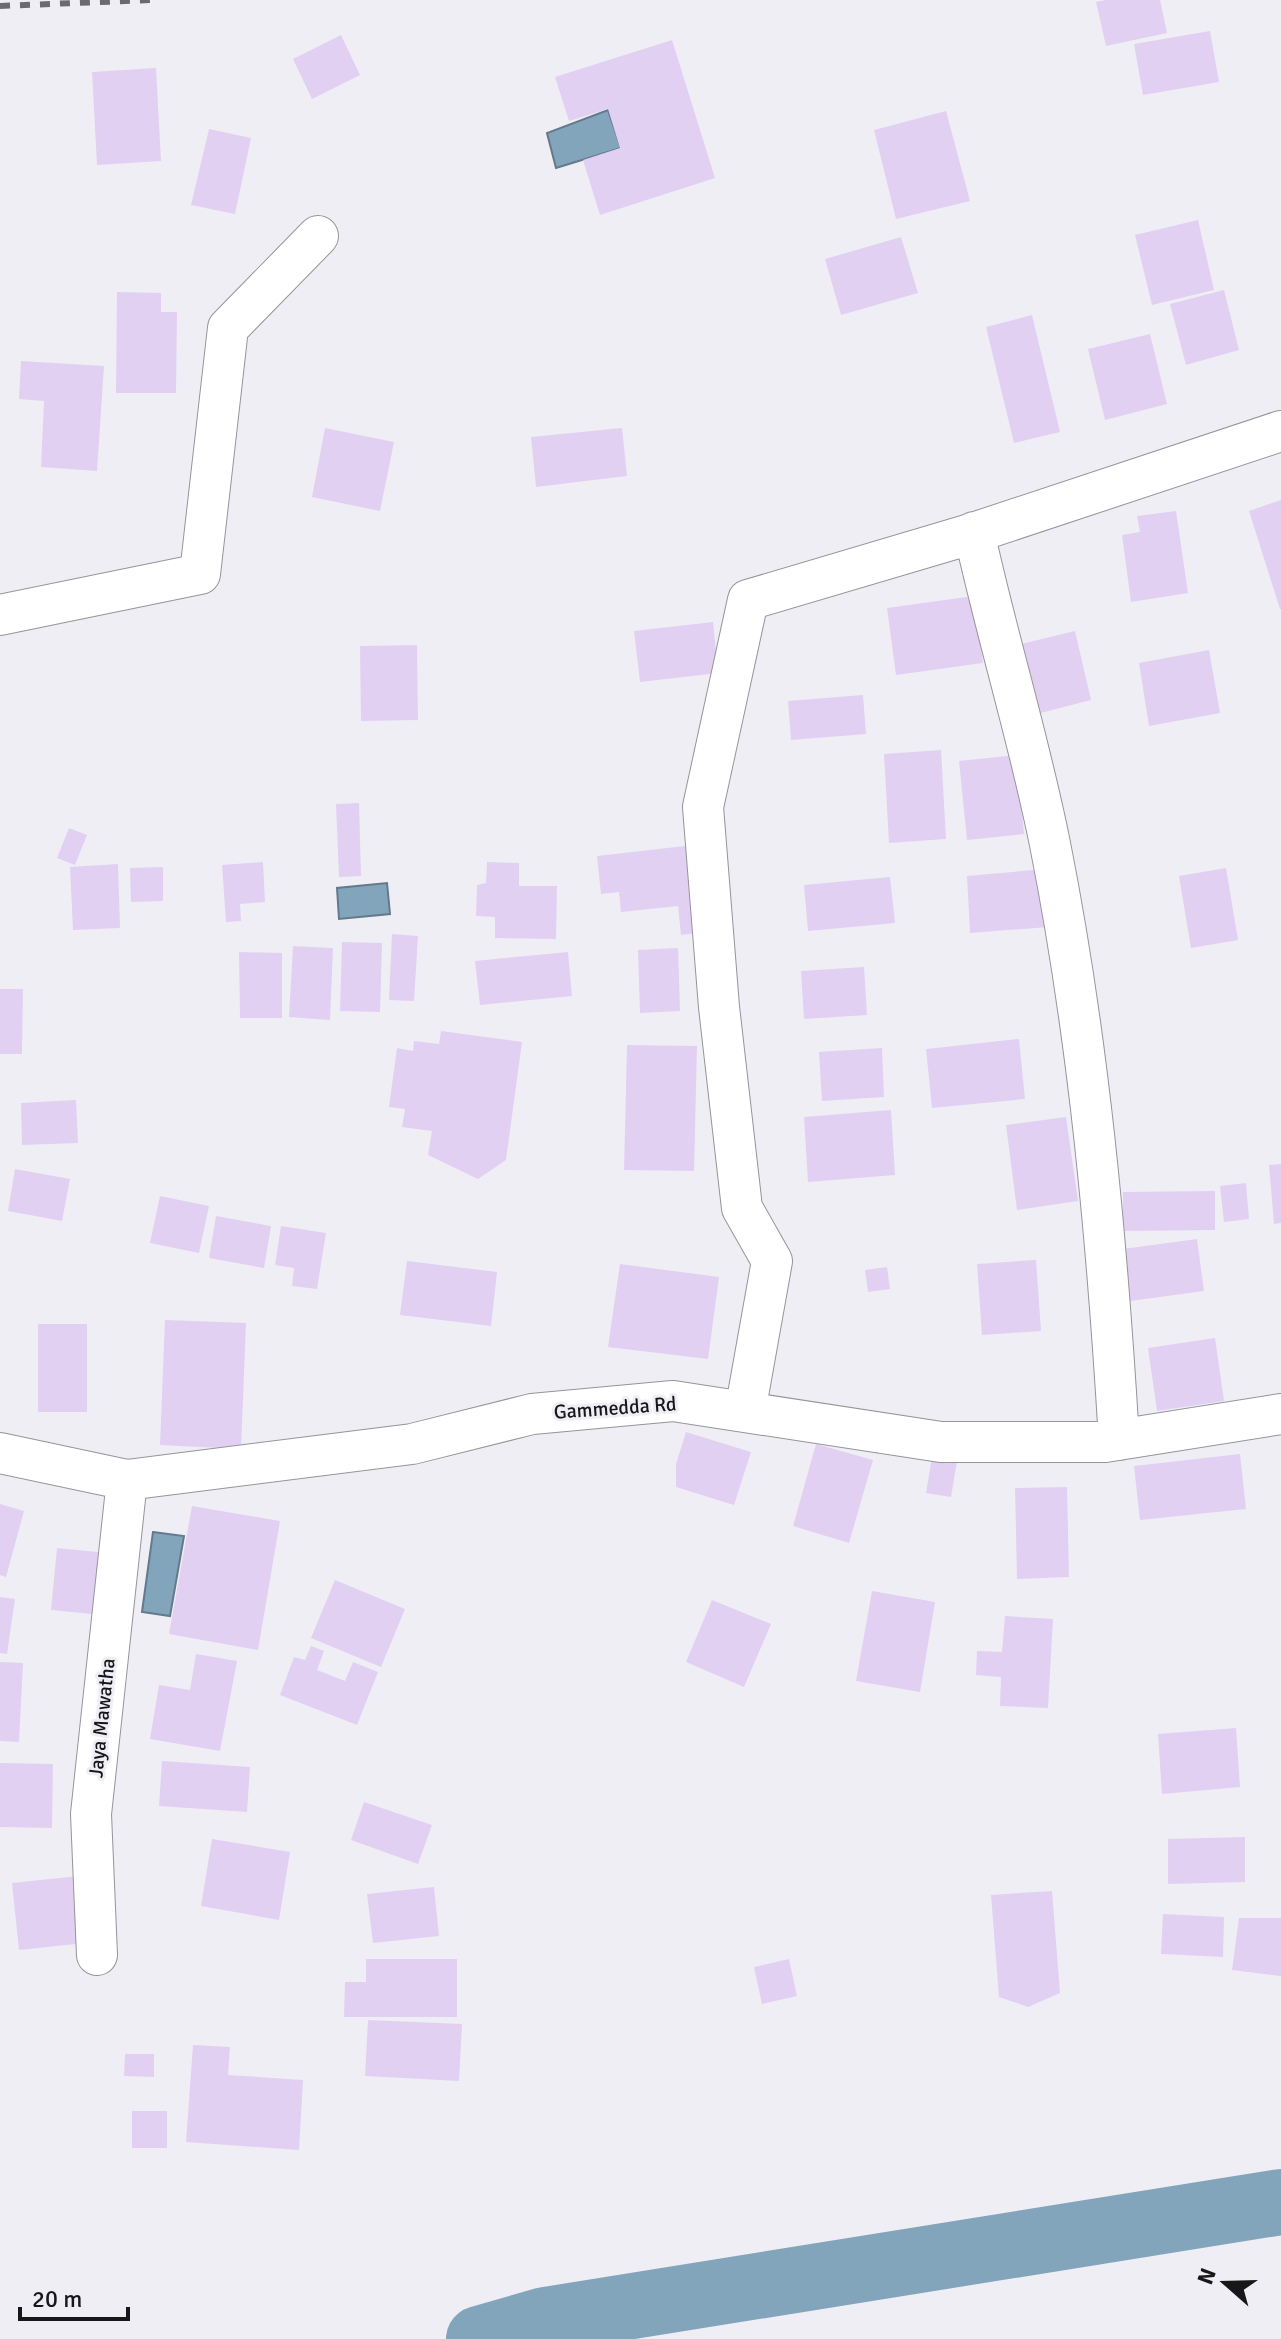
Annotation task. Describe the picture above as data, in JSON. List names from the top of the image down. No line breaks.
{"streets":{"street":["Gammedda Rd","Jaya Mawatha"]},"crossings":[["Gammedda Rd","Jaya Mawatha"]],"scale_bar":"20 m","north":"left"}
